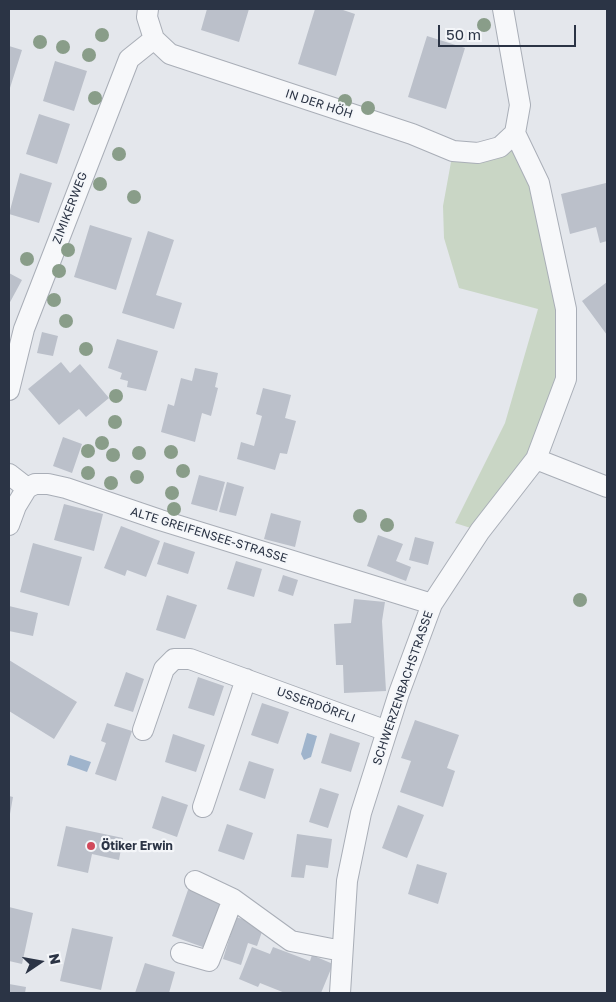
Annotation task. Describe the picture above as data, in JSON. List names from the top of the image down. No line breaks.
{"streets":{"street":["IN DER HÖH","ZIMIKERWEG","ALTE GREIFENSEE-STRASSE","SCHWERZENBACHSTRASSE","USSERDÖRFLI"]},"crossings":[["IN DER HÖH","ZIMIKERWEG"],["IN DER HÖH","SCHWERZENBACHSTRASSE"],["ALTE GREIFENSEE-STRASSE","SCHWERZENBACHSTRASSE"],["SCHWERZENBACHSTRASSE","USSERDÖRFLI"]],"places":["Ötiker Erwin"],"scale_bar":"50 m","north":"right"}
